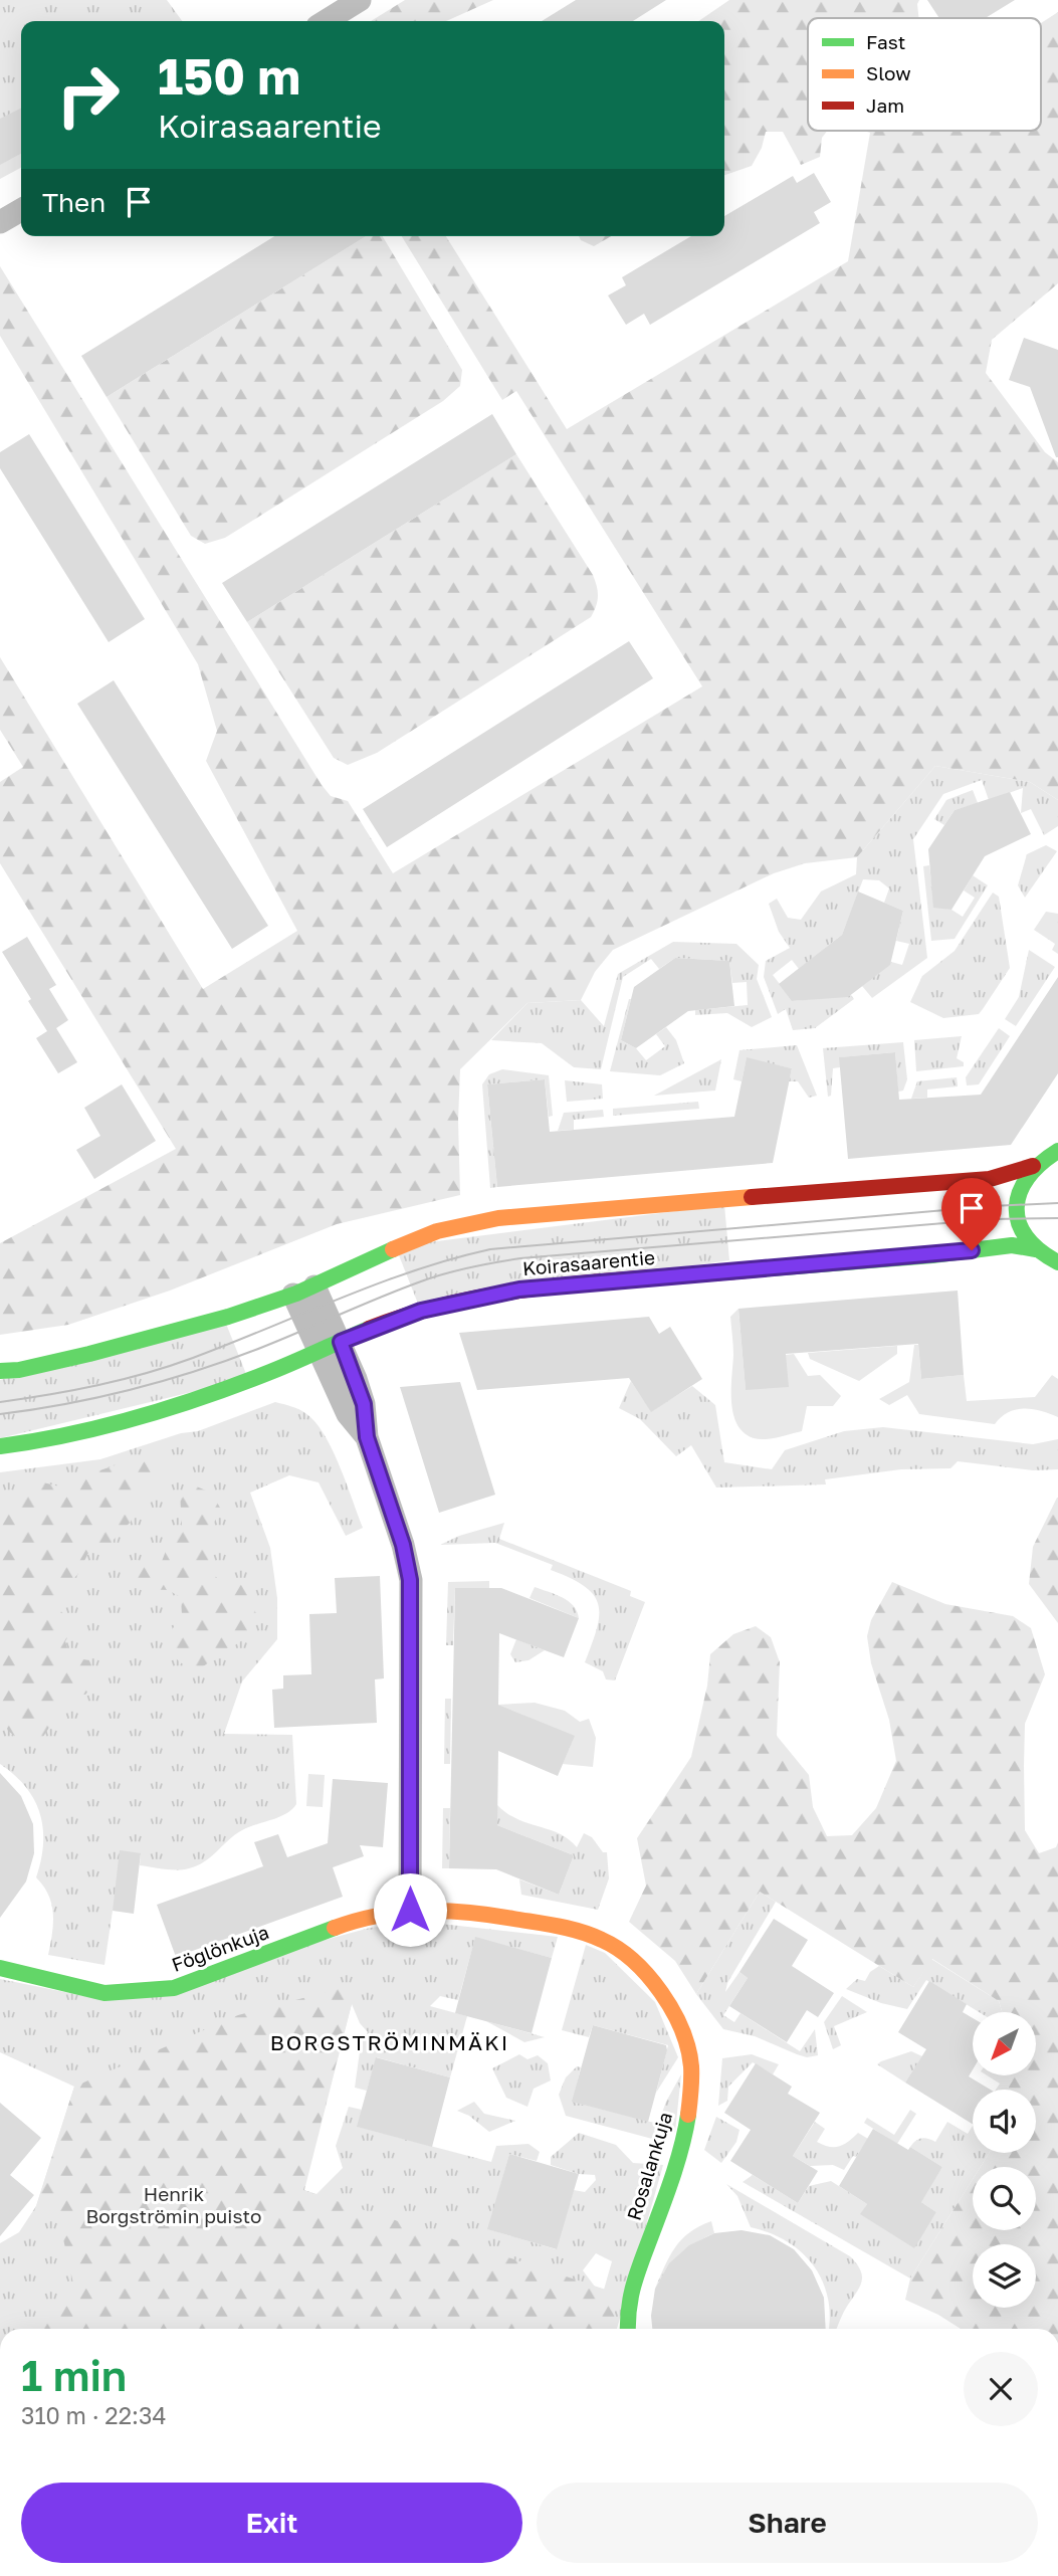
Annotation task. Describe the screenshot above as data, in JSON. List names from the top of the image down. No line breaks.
{"streets":{"street":["Koirasaarentie","Föglönkuja","Rosalankuja"]},"crossings":[["Föglönkuja","Rosalankuja"]],"districts":["BORGSTRÖMINMÄKI"],"parks":["Henrik Borgströmin puisto"],"legend":["Fast","Slow","Jam"],"north":"bottom left","page":{"turn":["150 m","Koirasaarentie"],"then":"Then","heading":["1 min","310 m · 22:34"],"buttons":["Exit","Share"]}}
